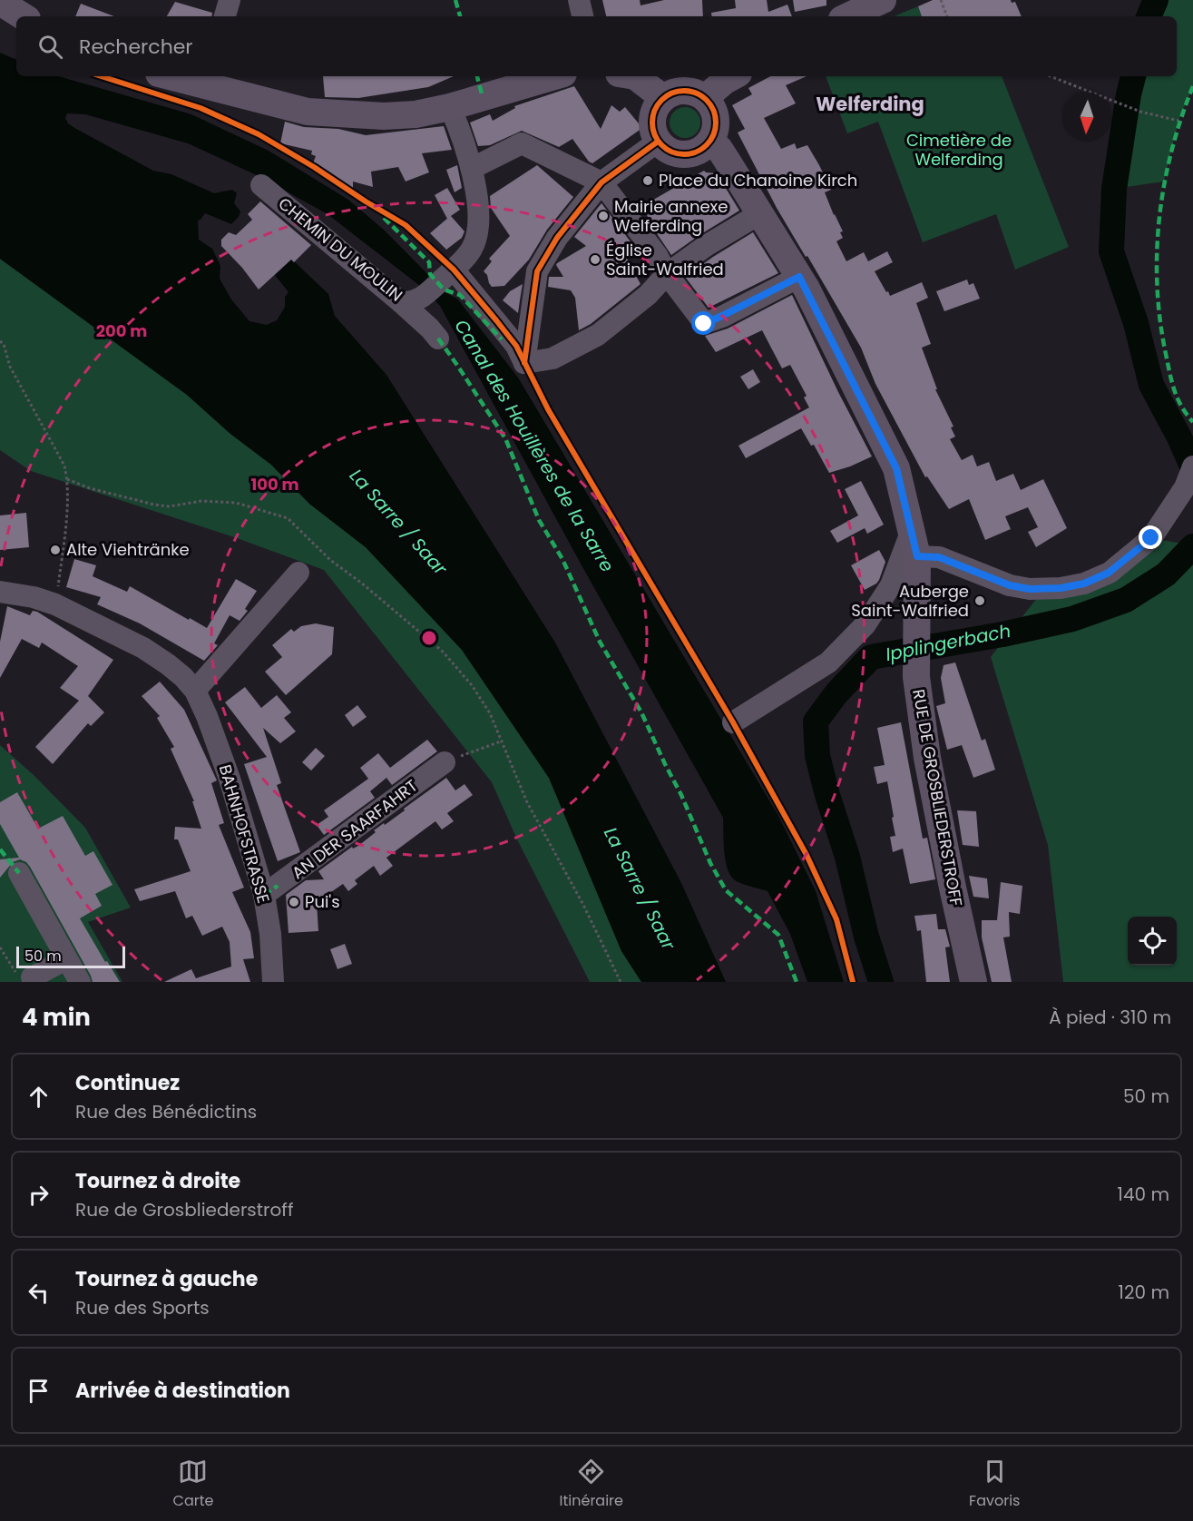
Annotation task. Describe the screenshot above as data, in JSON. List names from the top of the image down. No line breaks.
{"streets":{"main road":["RUE DE GROSBLIEDERSTROFF"],"street":["CHEMIN DU MOULIN","AN DER SAARFAHRT","BAHNHOFSTRASSE"]},"crossings":[["AN DER SAARFAHRT","BAHNHOFSTRASSE"]],"districts":["Welferding"],"water":["Canal des Houillères de la Sarre","La Sarre / Saar","Ipplingerbach"],"parks":["Cimetière de Welferding"],"places":["Place du Chanoine Kirch","Mairie annexe Welferding","Église Saint-Walfried","Alte Viehtränke","Auberge Saint-Walfried","Pui's"],"scale_bar":"50 m","north":"bottom","page":{"search":"Rechercher","scale":"50 m","heading":["4 min","À pied · 310 m"],"list":[["Continuez","Rue des Bénédictins","50 m"],["Tournez à droite","Rue de Grosbliederstroff","140 m"],["Tournez à gauche","Rue des Sports","120 m"],"Arrivée à destination"],"nav":["Carte","Itinéraire","Favoris"]},"rings":["200 m","100 m"]}
